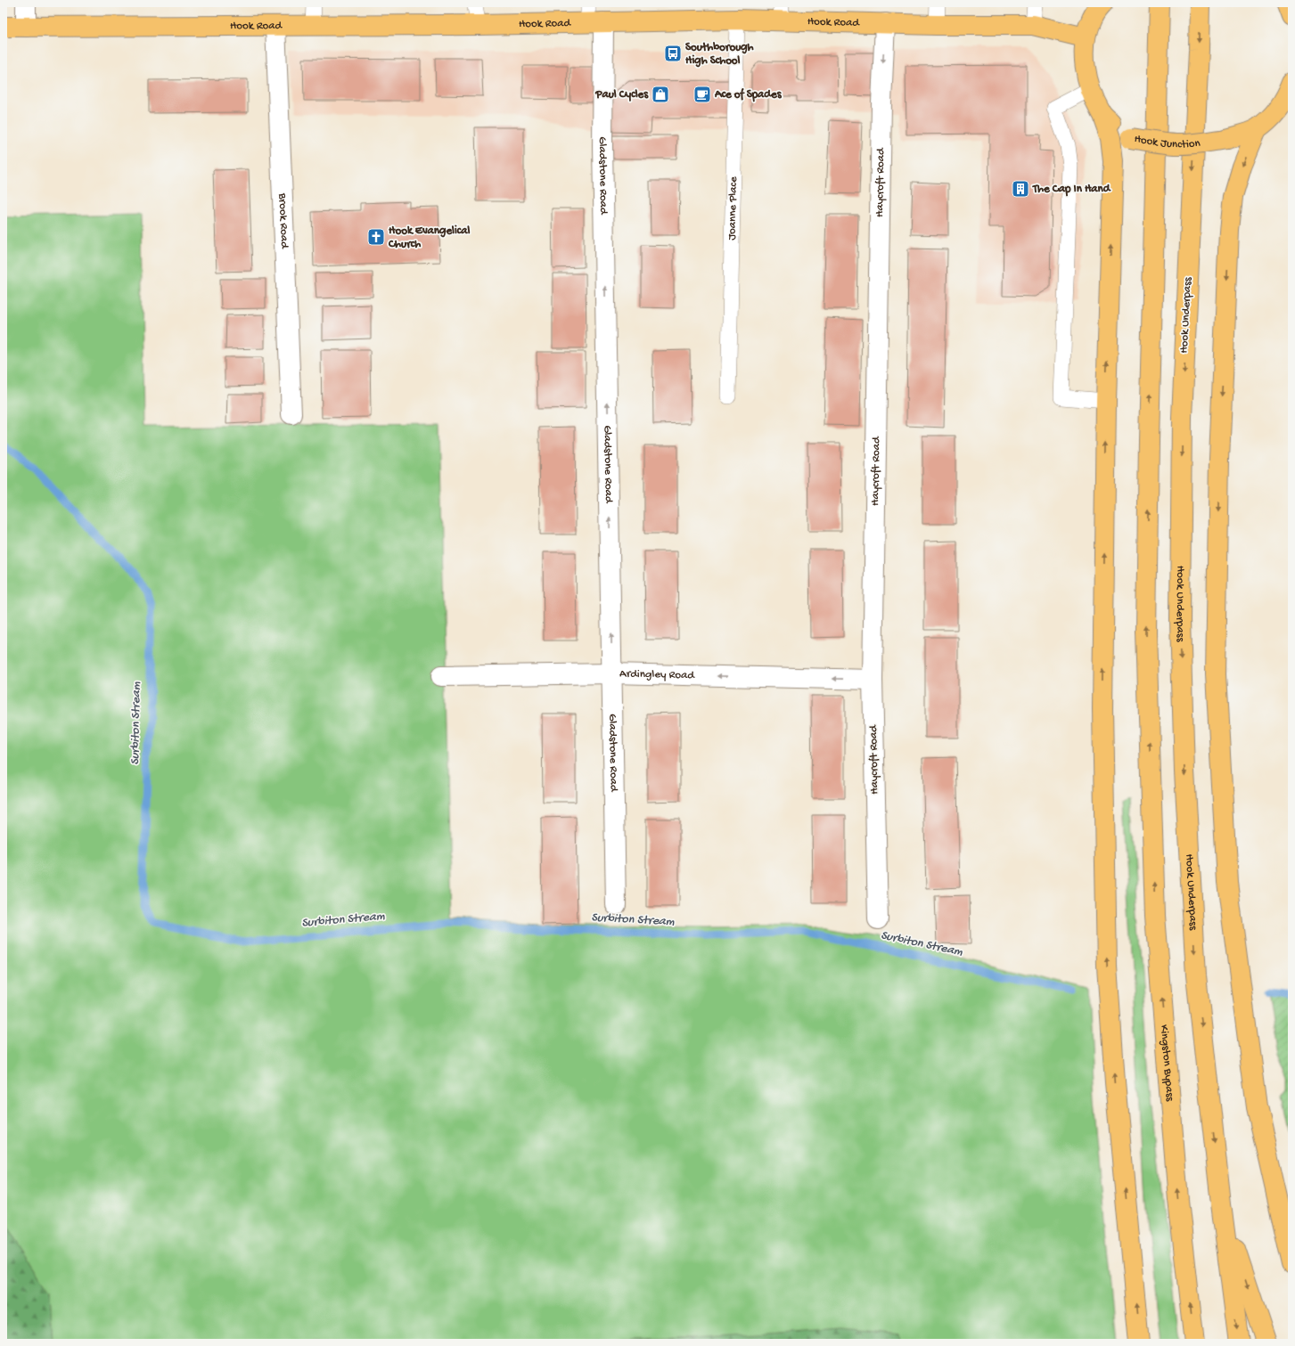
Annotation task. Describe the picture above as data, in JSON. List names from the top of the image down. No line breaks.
{"streets":{"main road":["Hook Road","Hook Junction","Hook Underpass","Kingston Bypass"],"street":["Gladstone Road","Haycroft Road","Brook Road","Ardingley Road"],"lane":["Joanne Place"]},"crossings":[["Hook Road","Hook Junction"],["Hook Road","Gladstone Road"],["Hook Road","Haycroft Road"],["Hook Road","Joanne Place"],["Hook Road","Brook Road"],["Gladstone Road","Ardingley Road"],["Haycroft Road","Ardingley Road"]],"one_way":["Gladstone Road","Haycroft Road","Ardingley Road"],"water":["Surbiton Stream"],"places":{"bus stop":["Southborough High School"],"shop":["Paul Cycles"],"cafe":["Ace of Spades"],"building":["The Cap In Hand"],"church":["Hook Evangelical Church"]}}
